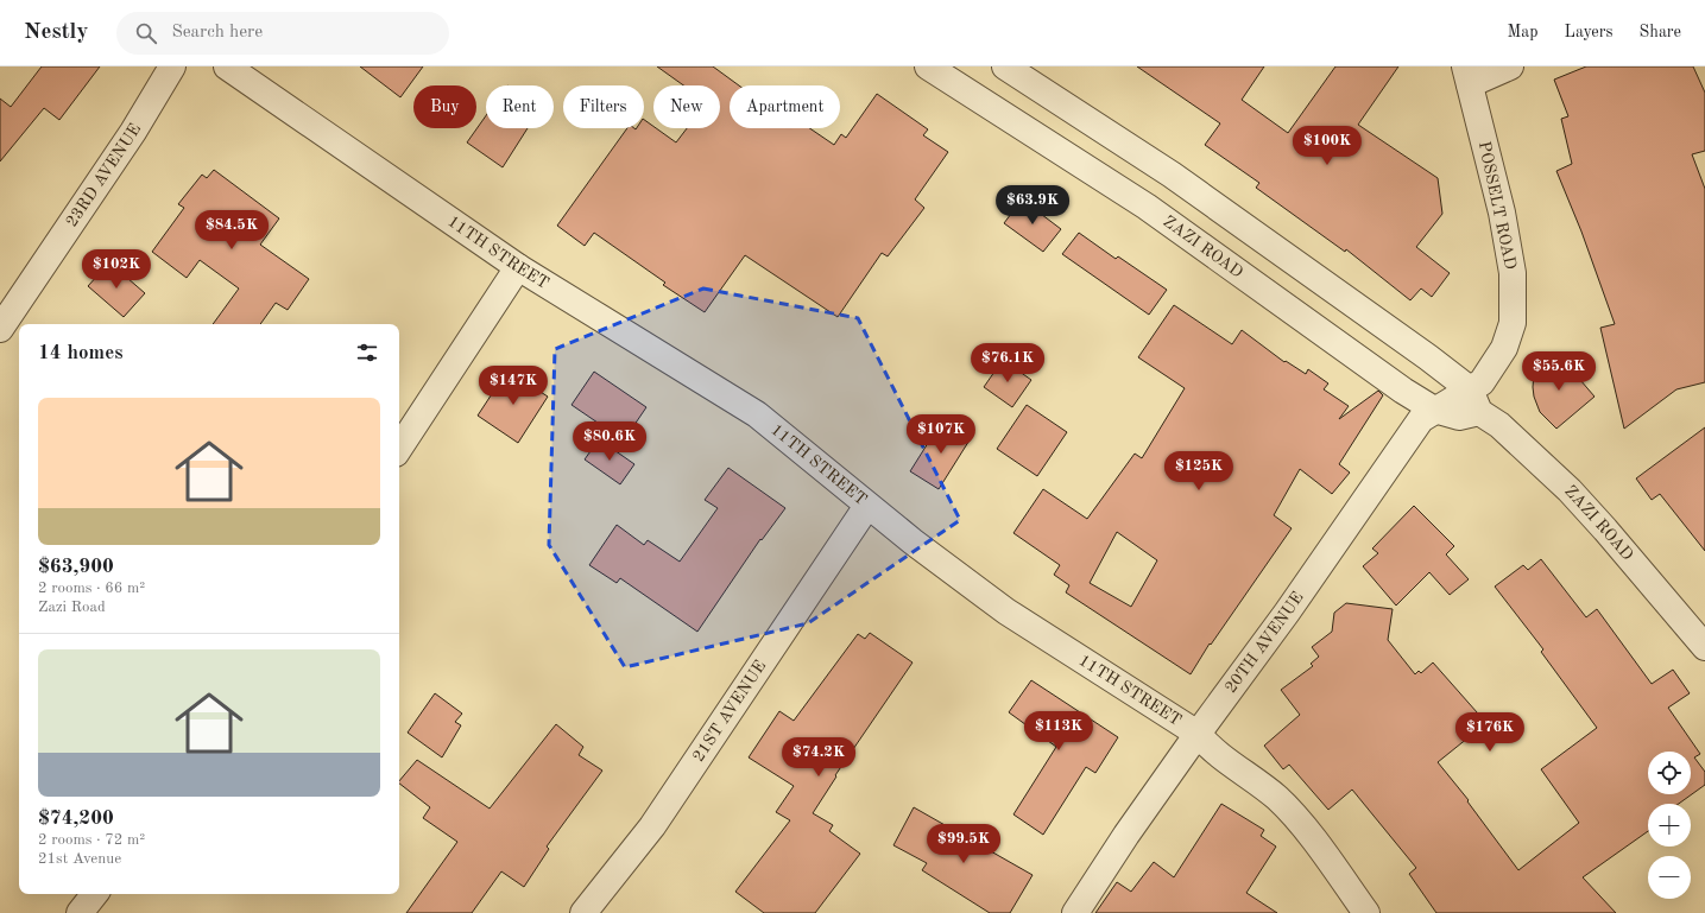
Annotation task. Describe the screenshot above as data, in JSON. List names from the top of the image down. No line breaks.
{"streets":{"street":["23RD AVENUE","POSSELT ROAD","ZAZI ROAD","11TH STREET","20TH AVENUE","21ST AVENUE"]},"crossings":[["POSSELT ROAD","ZAZI ROAD"],["POSSELT ROAD","20TH AVENUE"],["ZAZI ROAD","20TH AVENUE"],["11TH STREET","20TH AVENUE"],["11TH STREET","21ST AVENUE"]],"page":{"header":"Nestly","search":"Search here","nav":["Map","Layers","Share"],"chip":["Buy","Rent","Filters","New","Apartment"],"price":["$100K","$63.9K","$84.5K","$102K","$76.1K","$55.6K","$147K","$107K","$80.6K","$125K","$113K","$176K","$74.2K","$99.5K"],"heading":"14 homes","list":[{"name":"$63,900","note":"2 rooms · 66 m² · Zazi Road"},{"name":"$74,200","note":"2 rooms · 72 m² · 21st Avenue"}],"map_buttons":["+","−"]}}
